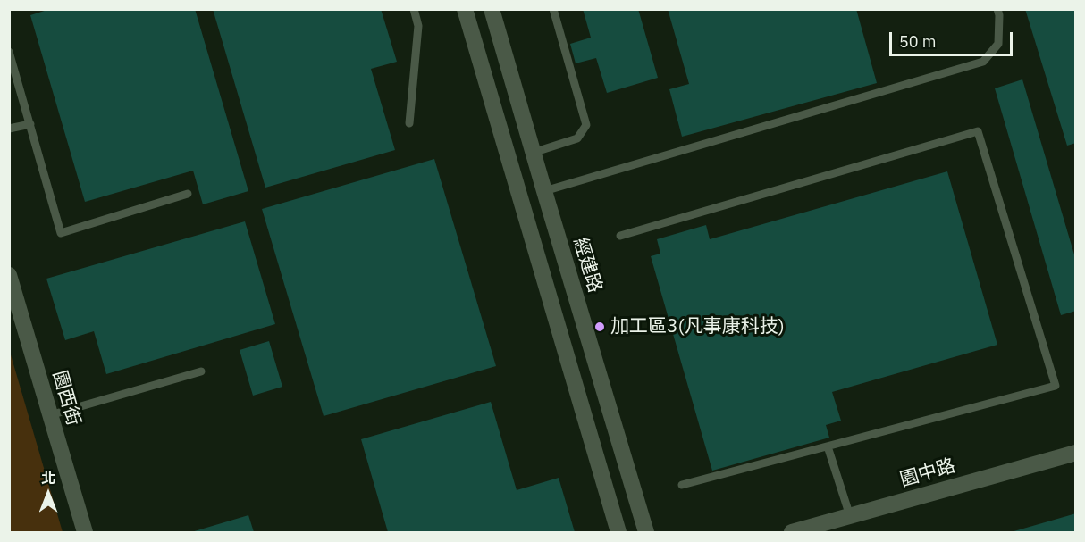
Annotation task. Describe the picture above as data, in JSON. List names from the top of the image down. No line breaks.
{"streets":{"street":["經建路","園西街","園中路"]},"places":["加工區3(凡事康科技)"],"scale_bar":"50 m","north":"top"}
